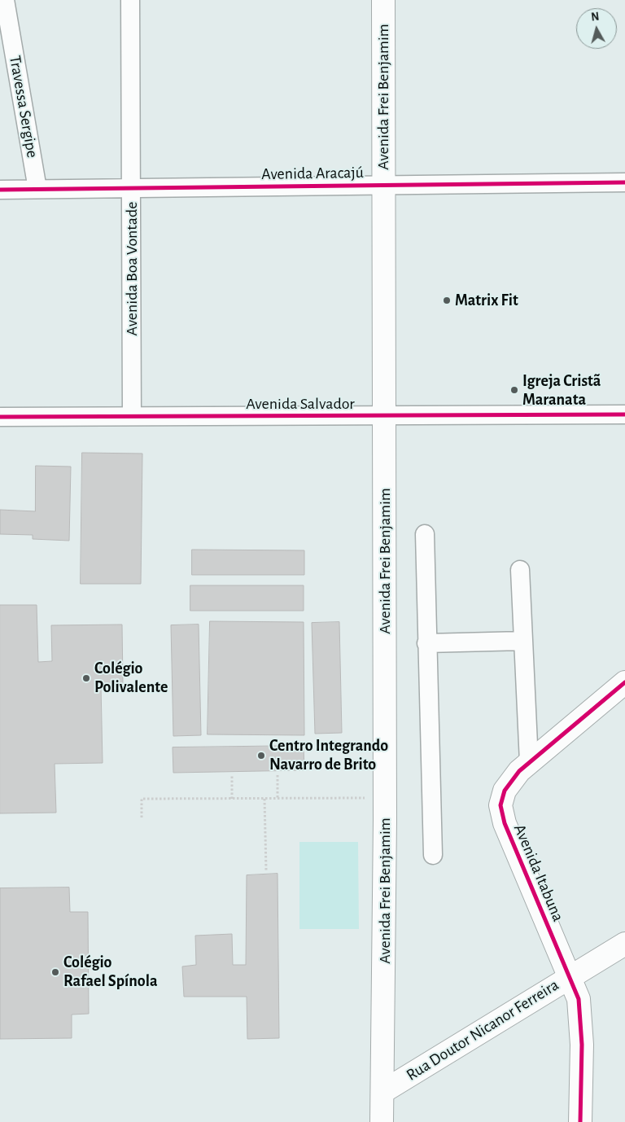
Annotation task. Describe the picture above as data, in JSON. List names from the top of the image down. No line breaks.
{"streets":{"main road":["Avenida Frei Benjamim","Avenida Itabuna","Rua Doutor Nicanor Ferreira"],"street":["Travessa Sergipe","Avenida Aracajú","Avenida Boa Vontade","Avenida Salvador"]},"crossings":[["Avenida Frei Benjamim","Avenida Aracajú"],["Avenida Frei Benjamim","Avenida Salvador"],["Avenida Frei Benjamim","Rua Doutor Nicanor Ferreira"],["Travessa Sergipe","Avenida Aracajú"],["Avenida Aracajú","Avenida Boa Vontade"],["Avenida Boa Vontade","Avenida Salvador"],["Avenida Itabuna","Rua Doutor Nicanor Ferreira"]],"places":["Matrix Fit","Igreja Cristã Maranata","Colégio Polivalente","Centro Integrando Navarro de Brito","Colégio Rafael Spínola"],"north":"top"}
